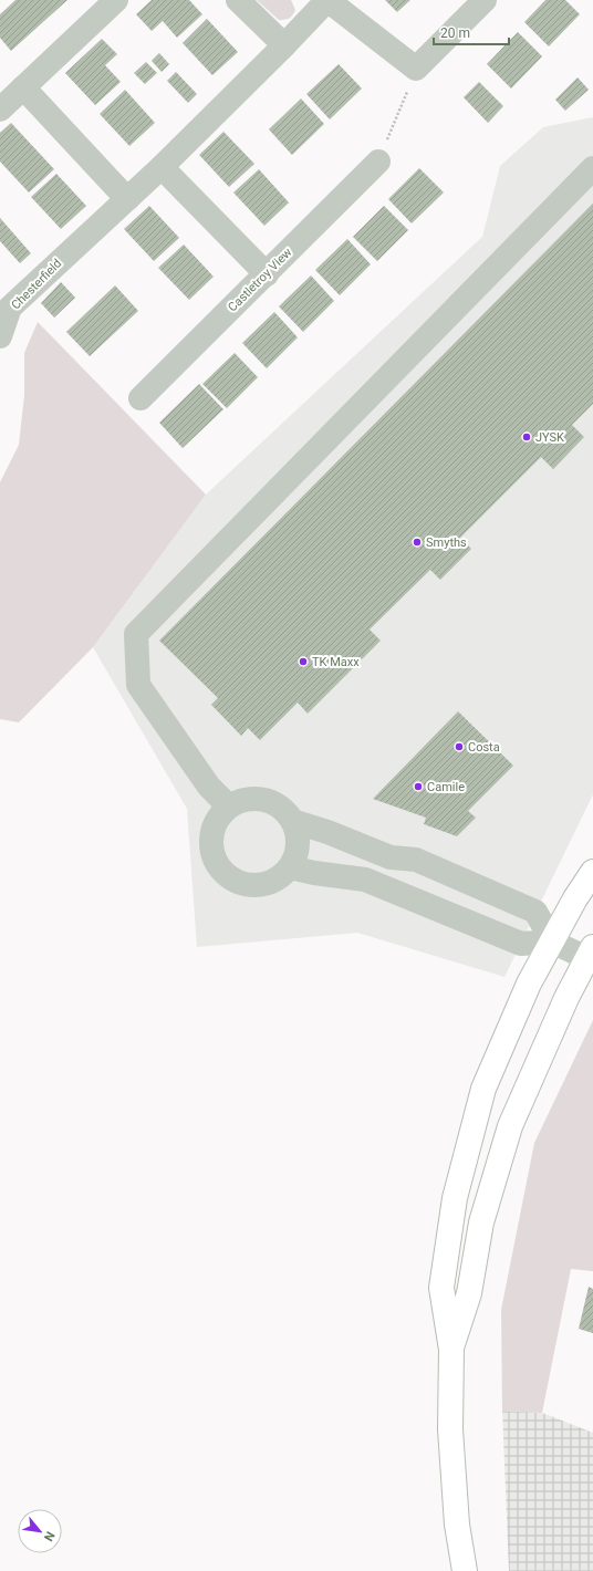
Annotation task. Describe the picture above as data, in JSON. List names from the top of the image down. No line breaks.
{"streets":{"street":["Castletroy View","Chesterfield"]},"places":["JYSK","Smyths","TK Maxx","Costa","Camile"],"scale_bar":"20 m","north":"bottom right"}
